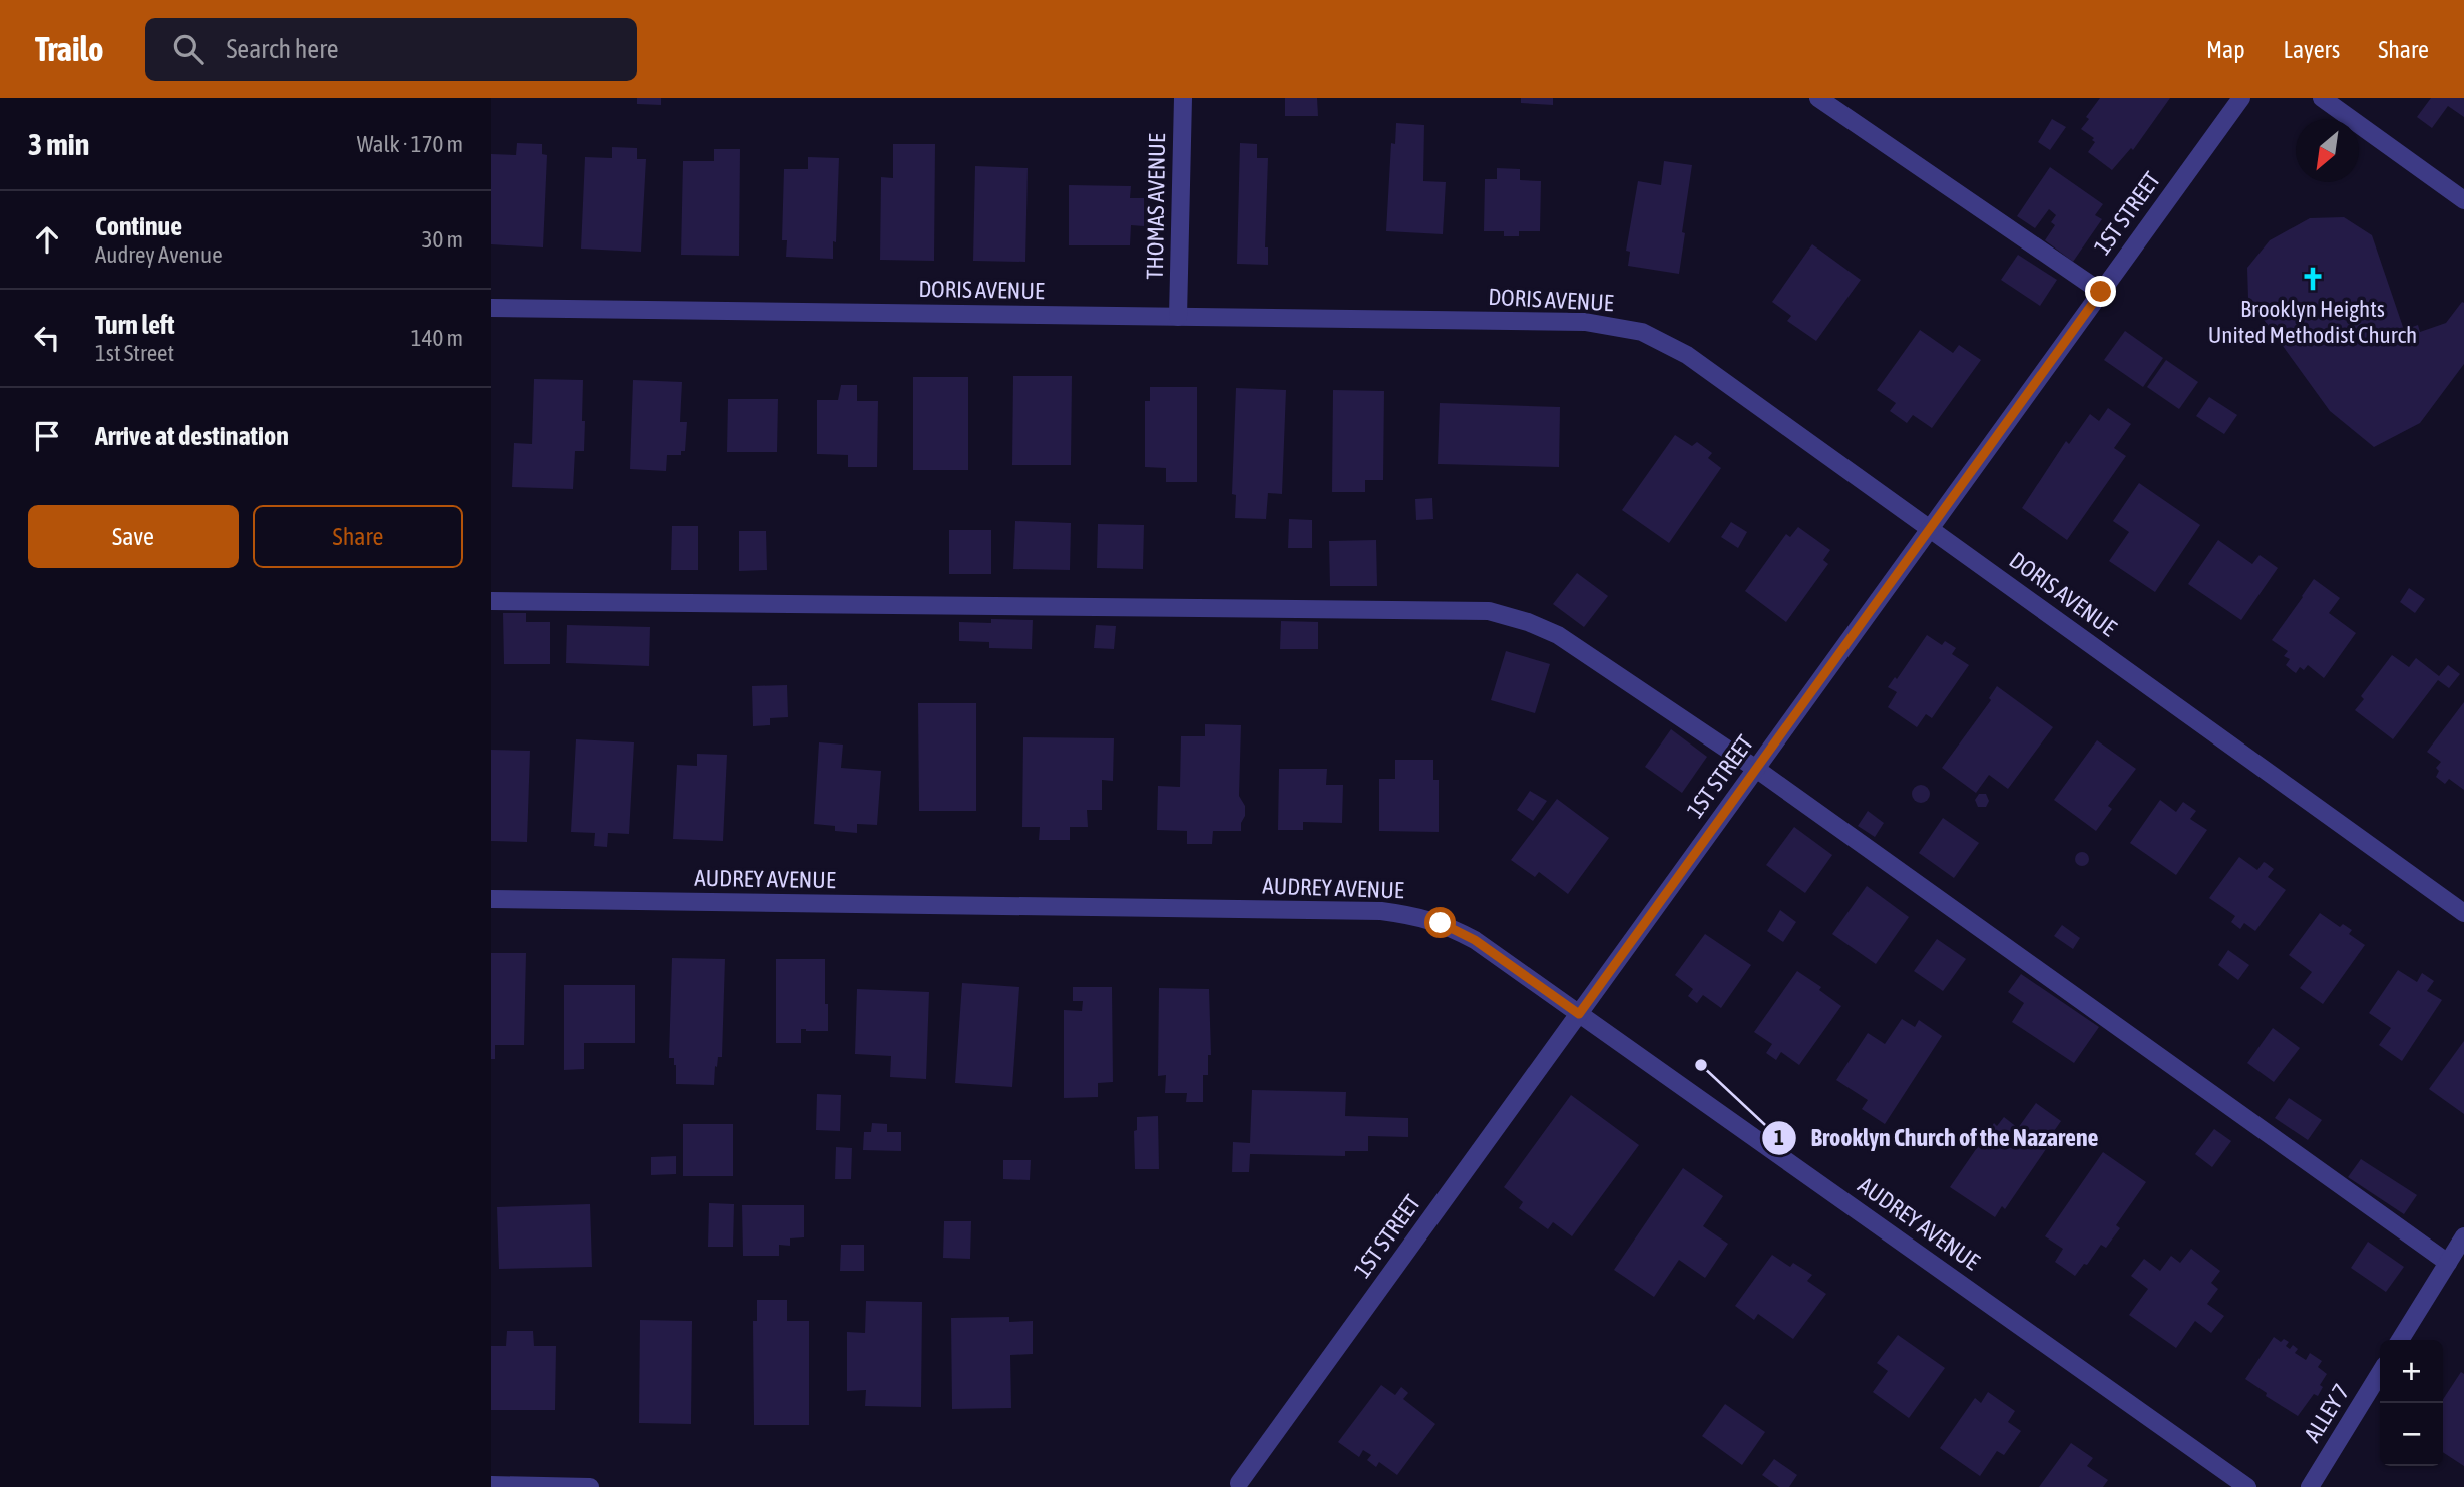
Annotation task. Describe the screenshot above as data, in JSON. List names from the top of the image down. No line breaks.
{"streets":{"street":["THOMAS AVENUE","1ST STREET","DORIS AVENUE","AUDREY AVENUE","ALLEY 7"]},"crossings":[["THOMAS AVENUE","DORIS AVENUE"],["1ST STREET","DORIS AVENUE"],["1ST STREET","AUDREY AVENUE"]],"places":{"church":["Brooklyn Heights United Methodist Church"],"other":["Brooklyn Church of the Nazarene"]},"north":"bottom left","page":{"header":"Trailo","search":"Search here","nav":["Map","Layers","Share"],"heading":["3 min","Walk · 170 m"],"list":[["Continue","Audrey Avenue","30 m"],["Turn left","1st Street","140 m"],"Arrive at destination"],"buttons":["Save","Share"],"map_buttons":["+","−"]}}
